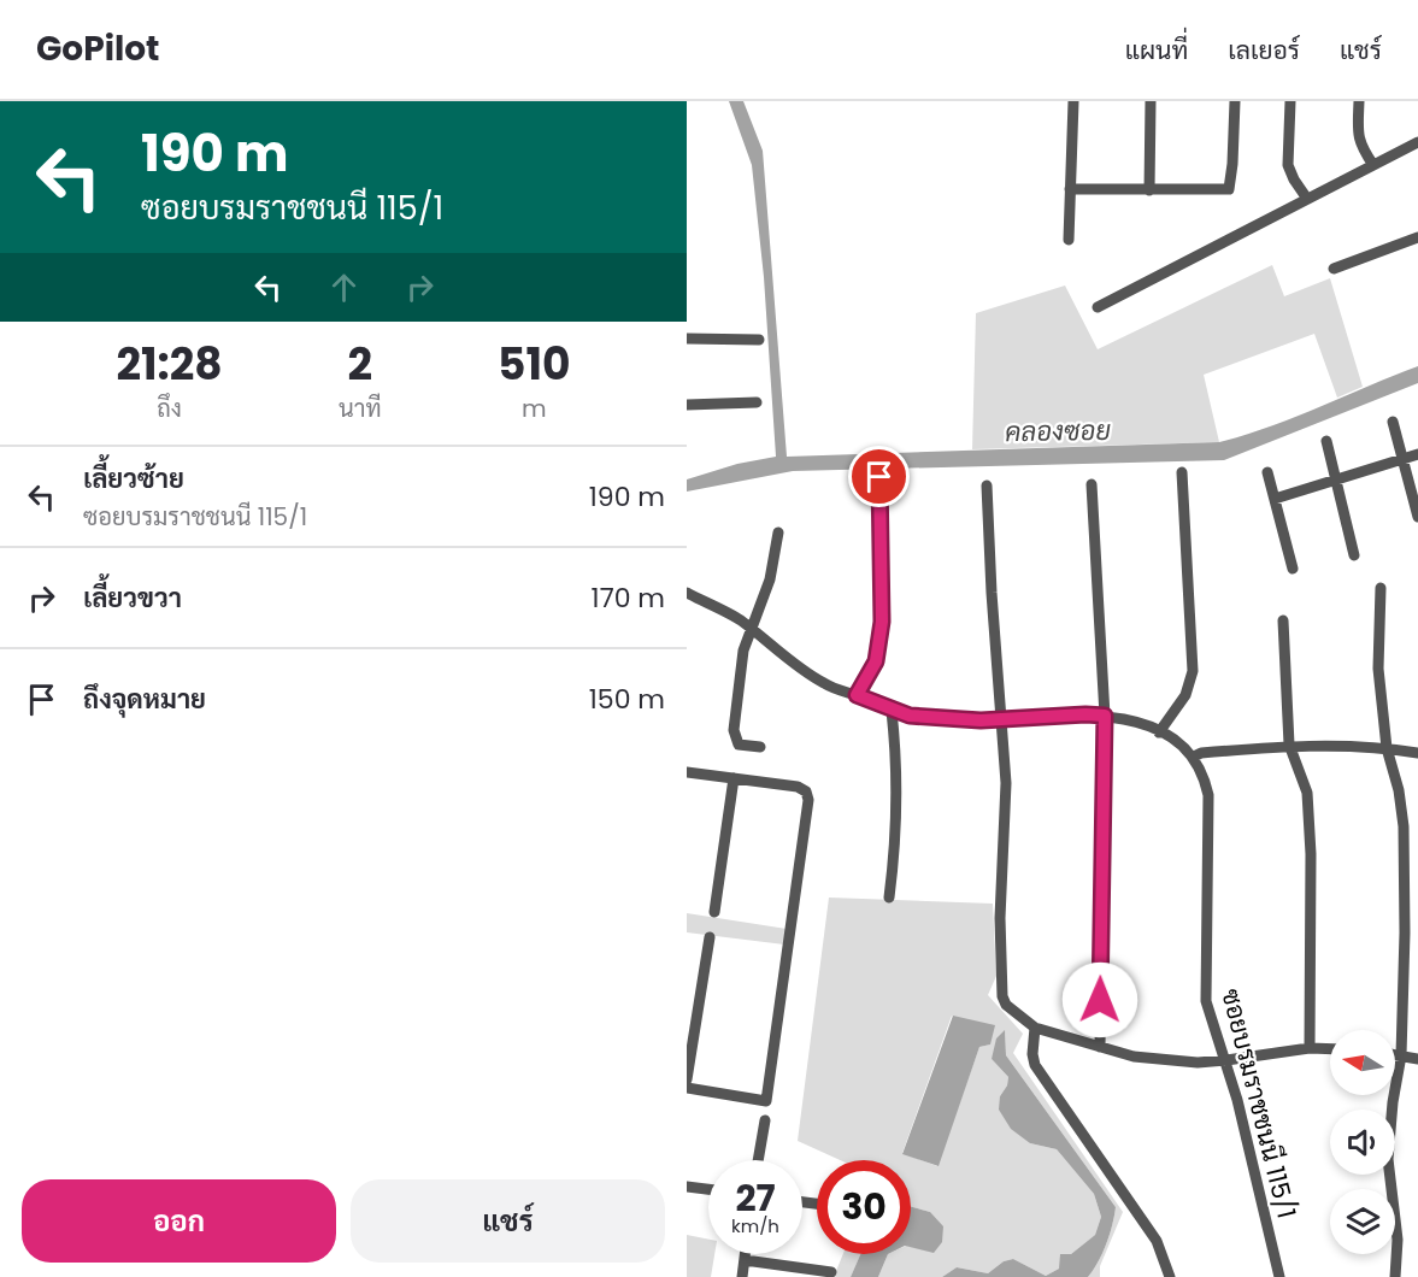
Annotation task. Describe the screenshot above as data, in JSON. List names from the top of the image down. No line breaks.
{"streets":{"street":["ซอยบรมราชชนนี 115/1"]},"water":["คลองซอย"],"north":"left","page":{"header":"GoPilot","nav":["แผนที่","เลเยอร์","แชร์"],"turn":["190 m","ซอยบรมราชชนนี 115/1"],"eta":["21:28","ถึง","2","นาที","510","m"],"list":[{"name":"เลี้ยวซ้าย","note":"ซอยบรมราชชนนี 115/1","value":"190 m"},{"name":"เลี้ยวขวา","value":"170 m"},{"name":"ถึงจุดหมาย","value":"150 m"}],"speed":"27 km/h","limit":"30","buttons":["ออก","แชร์"]}}
